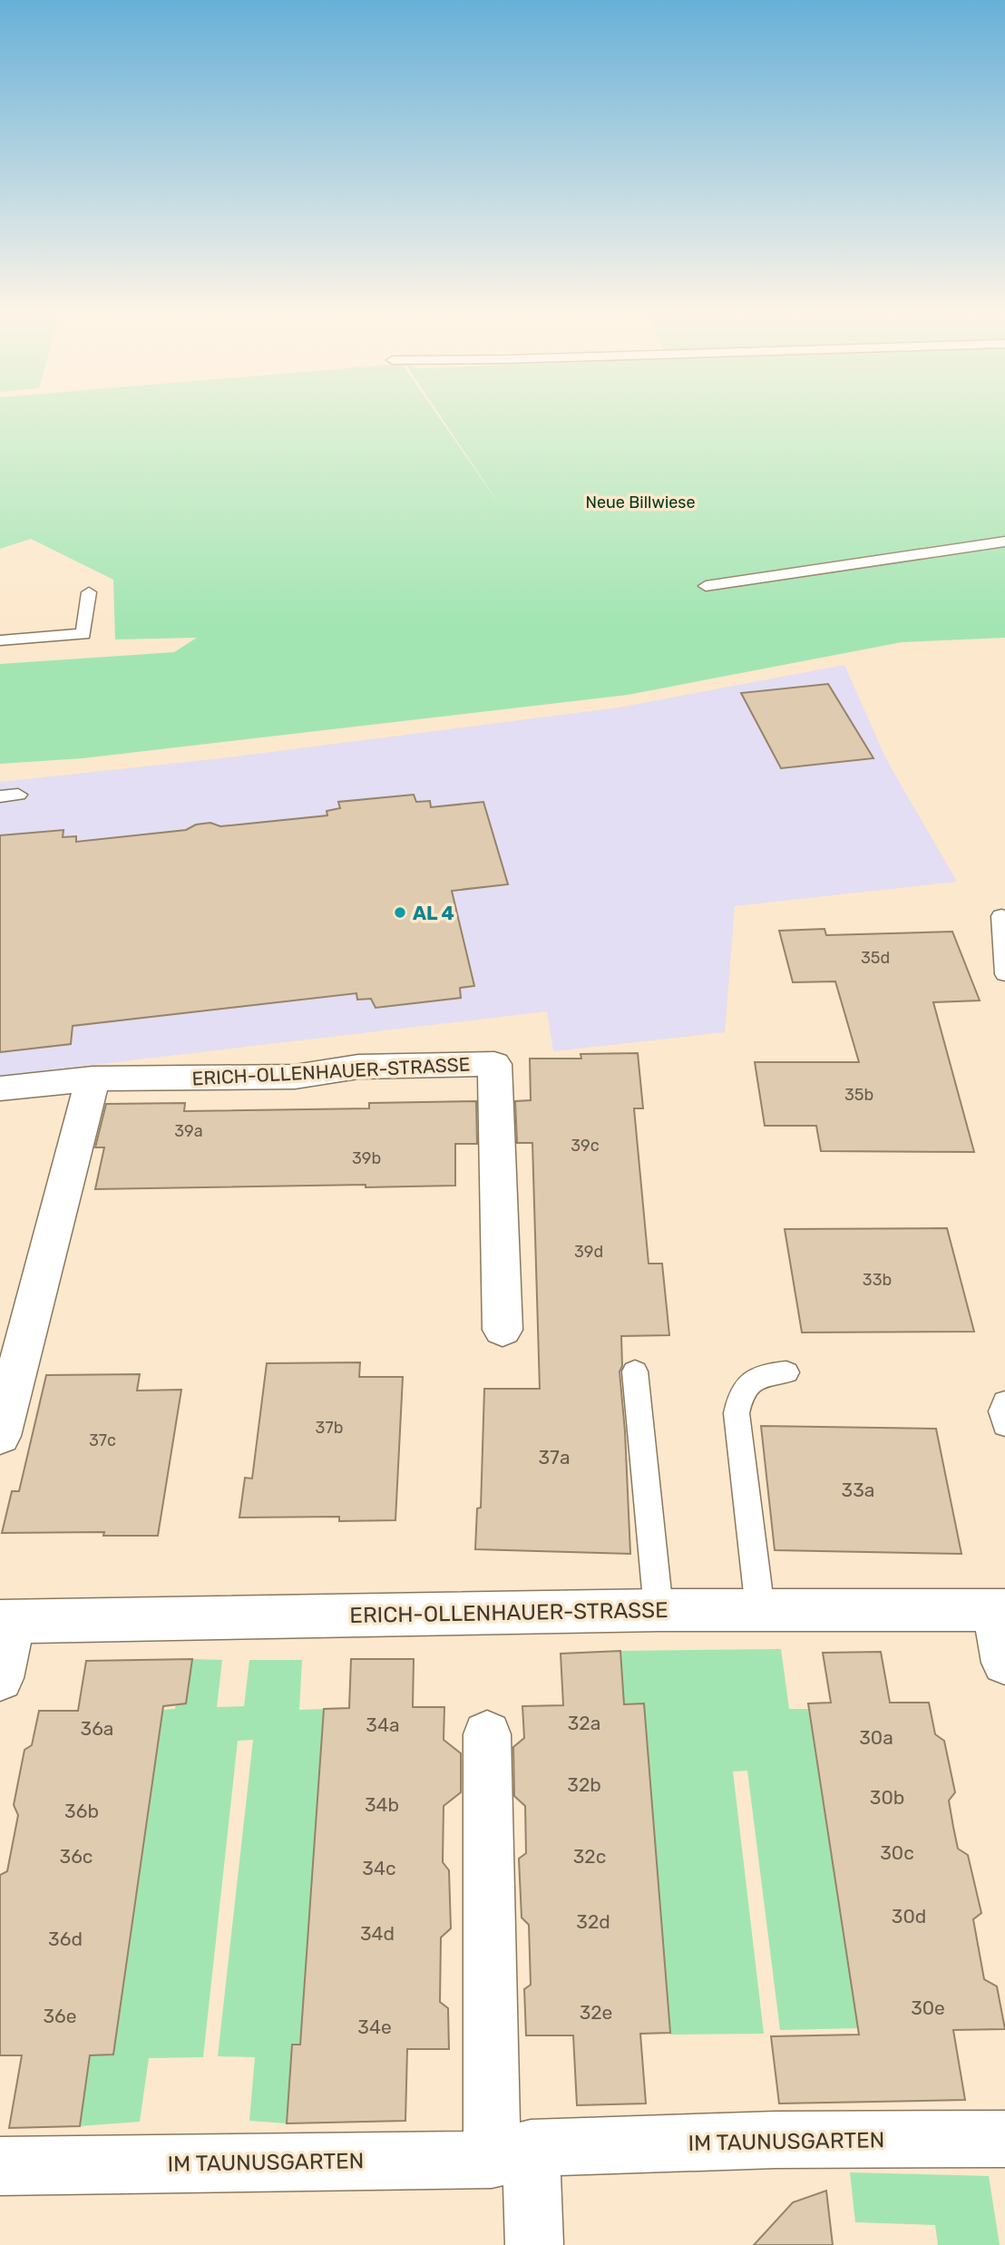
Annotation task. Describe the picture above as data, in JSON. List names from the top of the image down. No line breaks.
{"streets":{"street":["ERICH-OLLENHAUER-STRASSE","IM TAUNUSGARTEN"]},"parks":["Neue Billwiese"],"places":["AL 4"],"house_numbers":["35d","35b","39a","39c","39b","39d","33b","37b","37c","37a","33a","32a","34a","36a","30a","32b","30b","34b","36b","30c","36c","32c","34c","30d","32d","34d","36d","30e","32e","36e","34e"]}
